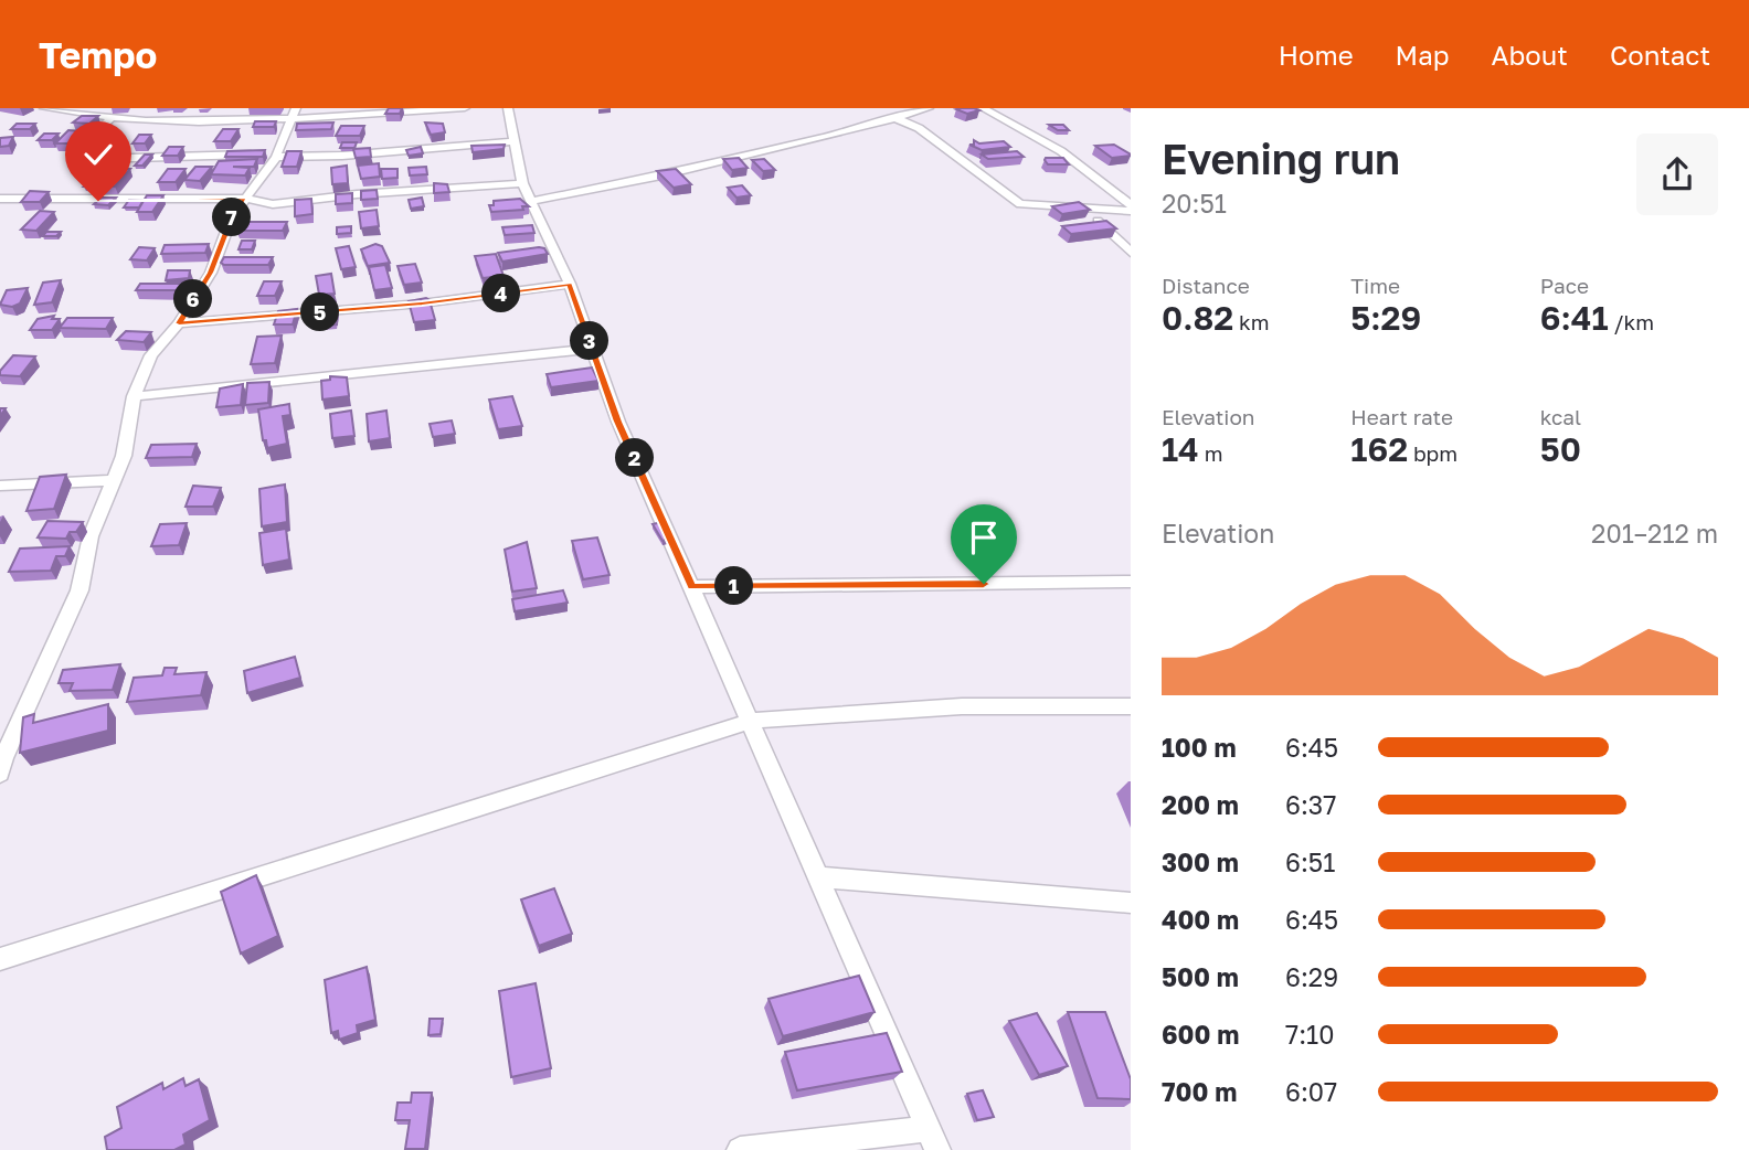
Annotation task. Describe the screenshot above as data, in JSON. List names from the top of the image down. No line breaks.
{"page":{"header":"Tempo","nav":["Home","Map","About","Contact"],"heading":["Evening run","20:51"],"pins":["7","4","6","5","3","2","1"],"stats":[["Distance","0.82 km"],["Time","5:29"],["Pace","6:41 /km"],["Elevation","14 m"],["Heart rate","162 bpm"],["kcal","50"]],"chart":["Elevation","201–212 m"],"list":[{"name":"100 m","note":"6:45"},{"name":"200 m","note":"6:37"},{"name":"300 m","note":"6:51"},{"name":"400 m","note":"6:45"},{"name":"500 m","note":"6:29"},{"name":"600 m","note":"7:10"},{"name":"700 m","note":"6:07"}]}}
